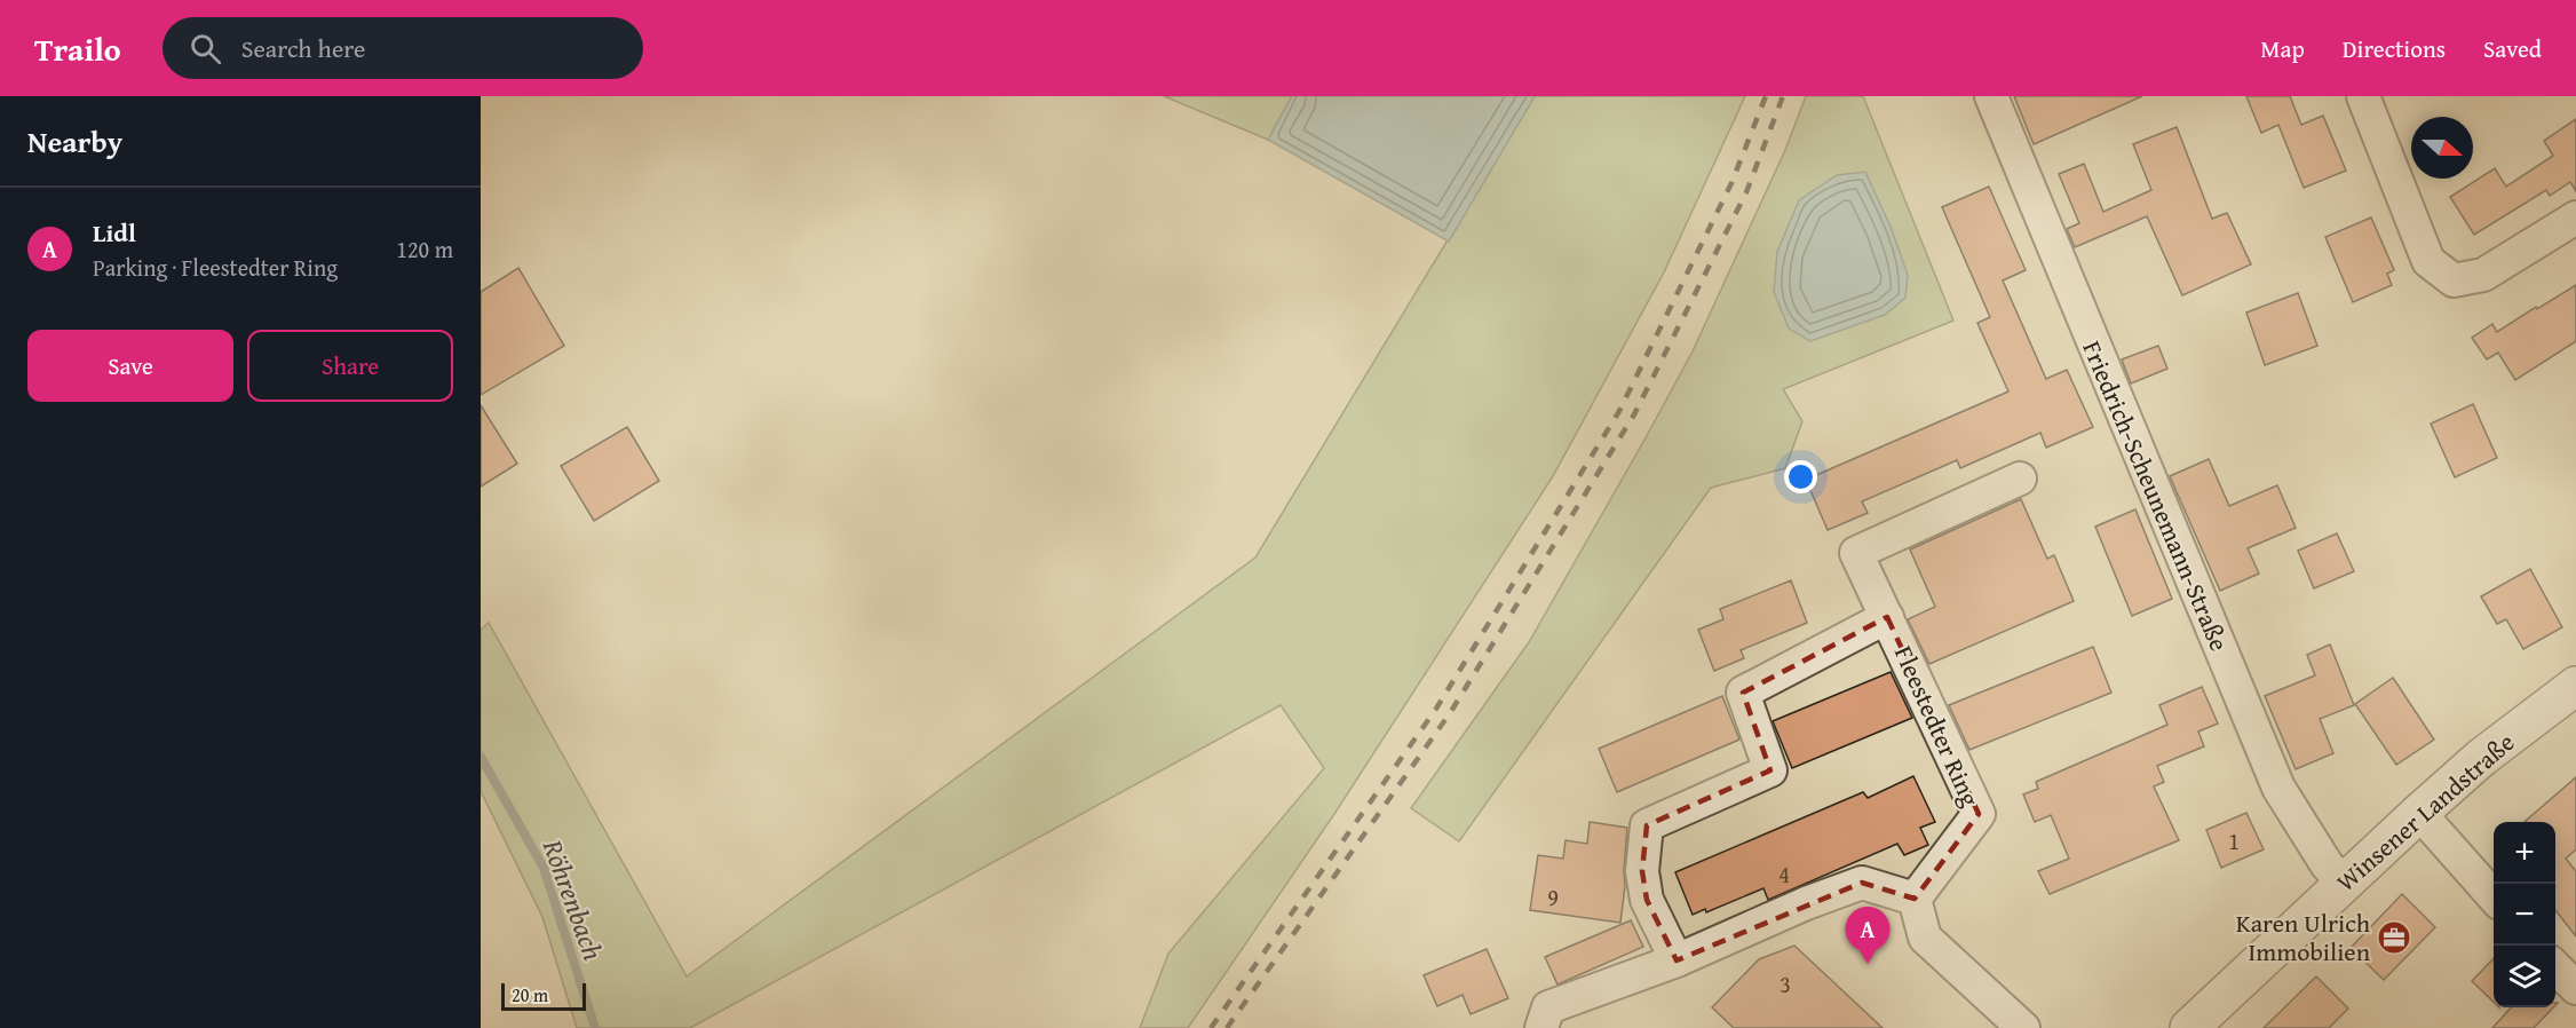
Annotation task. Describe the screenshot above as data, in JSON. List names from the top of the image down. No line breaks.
{"streets":{"street":["Friedrich-Scheunemann-Straße","Fleestedter Ring","Winsener Landstraße"]},"crossings":[["Friedrich-Scheunemann-Straße","Winsener Landstraße"]],"water":["Röhrenbach"],"places":{"office":["Karen Ulrich Immobilien"]},"house_numbers":["1","4","9","3"],"scale_bar":"20 m","north":"right","page":{"header":"Trailo","search":"Search here","nav":["Map","Directions","Saved"],"heading":"Nearby","list":[{"mark":"A","name":"Lidl","note":"Parking · Fleestedter Ring","value":"120 m"}],"buttons":["Save","Share"],"map_buttons":["+","−"],"pins":"A","scale":"20 m"}}
